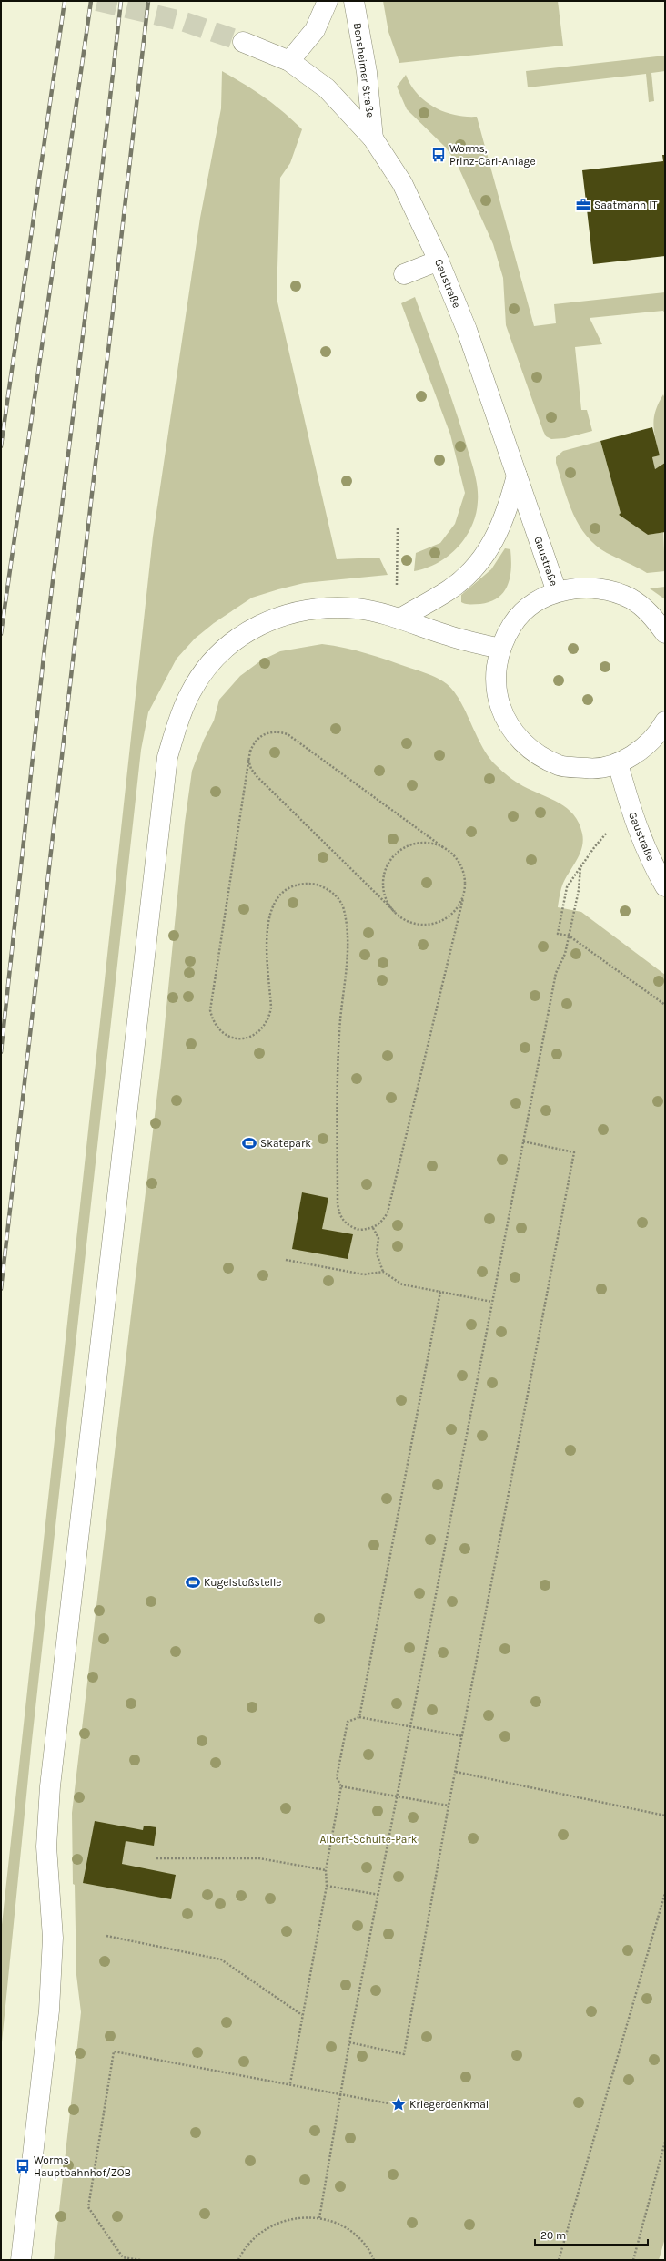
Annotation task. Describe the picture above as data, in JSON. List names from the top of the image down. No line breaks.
{"streets":{"main road":["Bensheimer Straße","Gaustraße"]},"crossings":[["Bensheimer Straße","Gaustraße"]],"parks":["Albert-Schulte-Park"],"places":{"bus stop":["Worms, Prinz-Carl-Anlage","Worms Hauptbahnhof/ZOB"],"office":["Saatmann IT"],"sports":["Skatepark","Kugelstoßstelle"],"place":["Kriegerdenkmal"]},"scale_bar":"20 m"}
